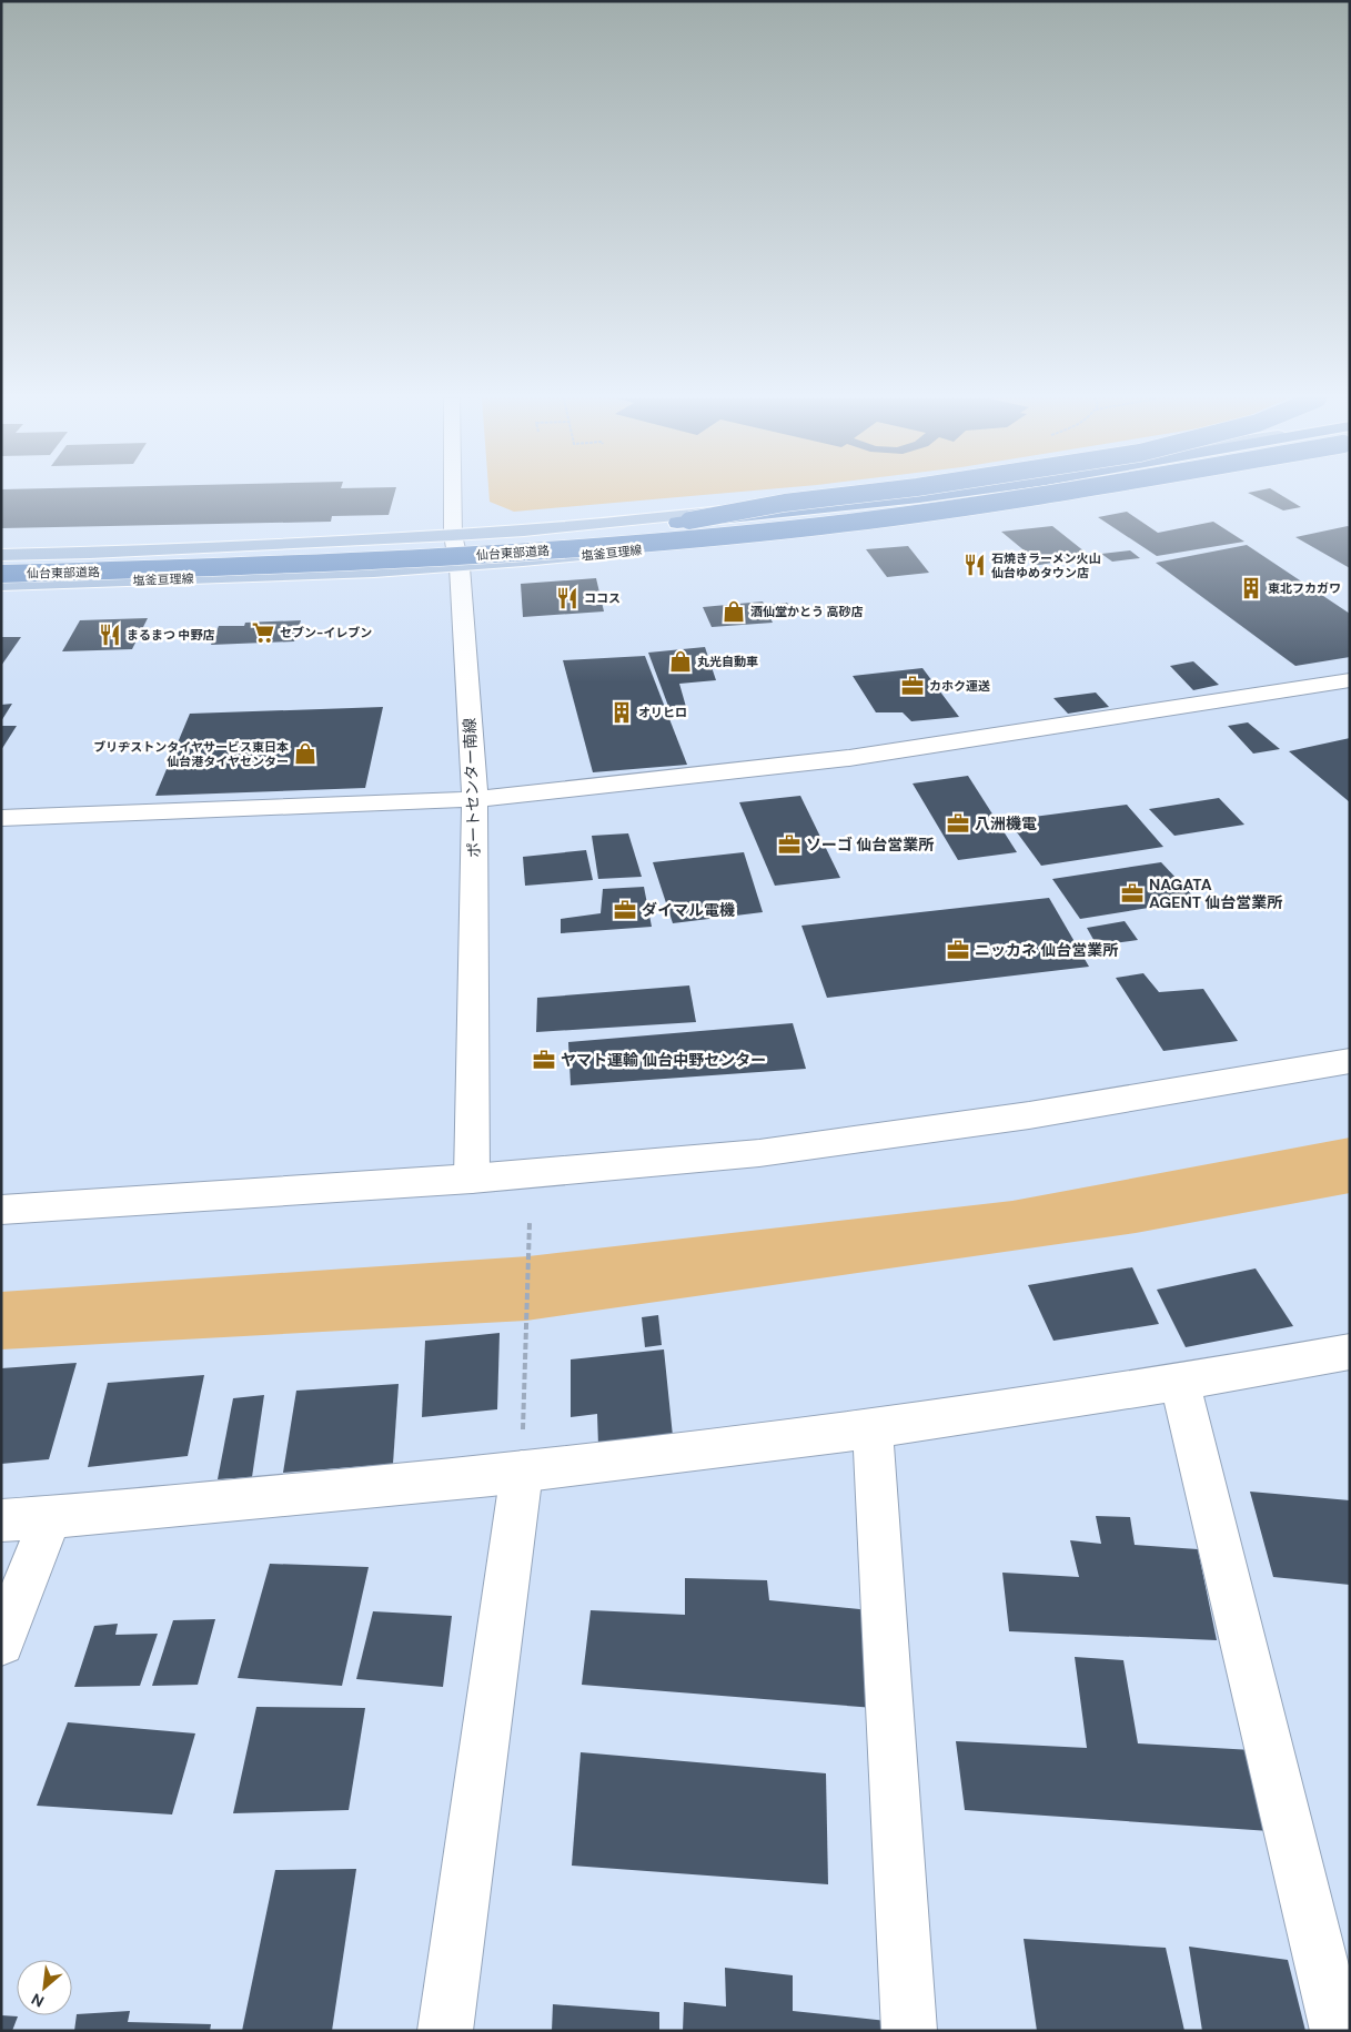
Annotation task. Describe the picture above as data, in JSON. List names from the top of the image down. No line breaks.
{"streets":{"highway":["仙台東部道路"],"main road":["塩釜亘理線"],"street":["ポートセンター南線"]},"crossings":[["仙台東部道路","塩釜亘理線"],["塩釜亘理線","ポートセンター南線"]],"places":{"restaurant":["石焼きラーメン火山 仙台ゆめタウン店","ココス","まるまつ 中野店"],"building":["東北フカガワ","オリヒロ"],"shop":["酒仙堂かとう 高砂店","丸光自動車","ブリヂストンタイヤサービス東日本 仙台港タイヤセンター"],"supermarket":["セブン-イレブン"],"office":["カホク運送","八洲機電","ソーゴ 仙台営業所","NAGATA AGENT 仙台営業所","ダイマル電機","ニッカネ 仙台営業所","ヤマト運輸 仙台中野センター"]},"north":"bottom left"}
